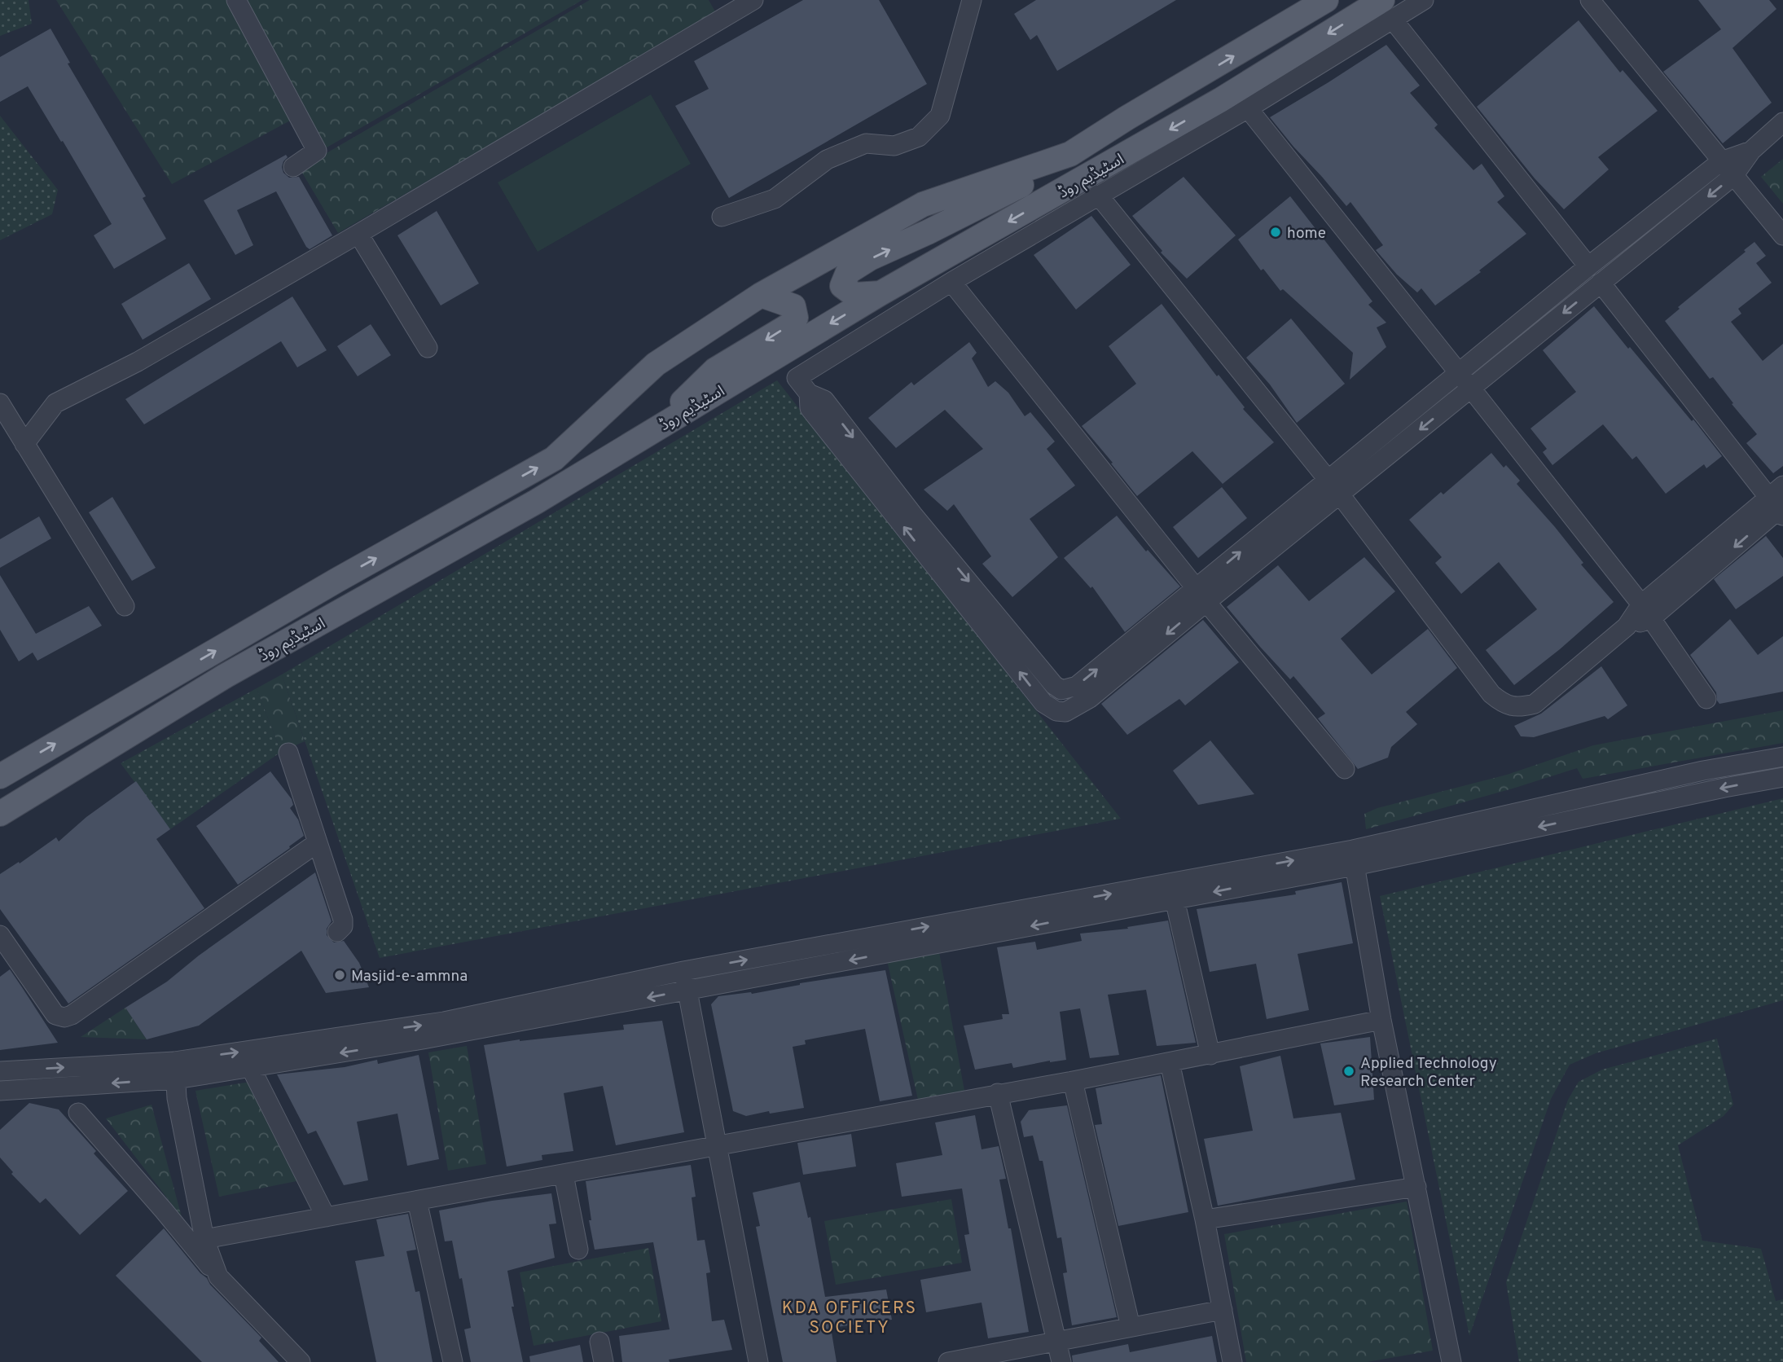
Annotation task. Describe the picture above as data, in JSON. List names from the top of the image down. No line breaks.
{"streets":{"main road":["اسٹیڈیم روڈ"]},"districts":["KDA OFFICERS SOCIETY"],"places":["home","Masjid-e-ammna","Applied Technology Research Center"]}
